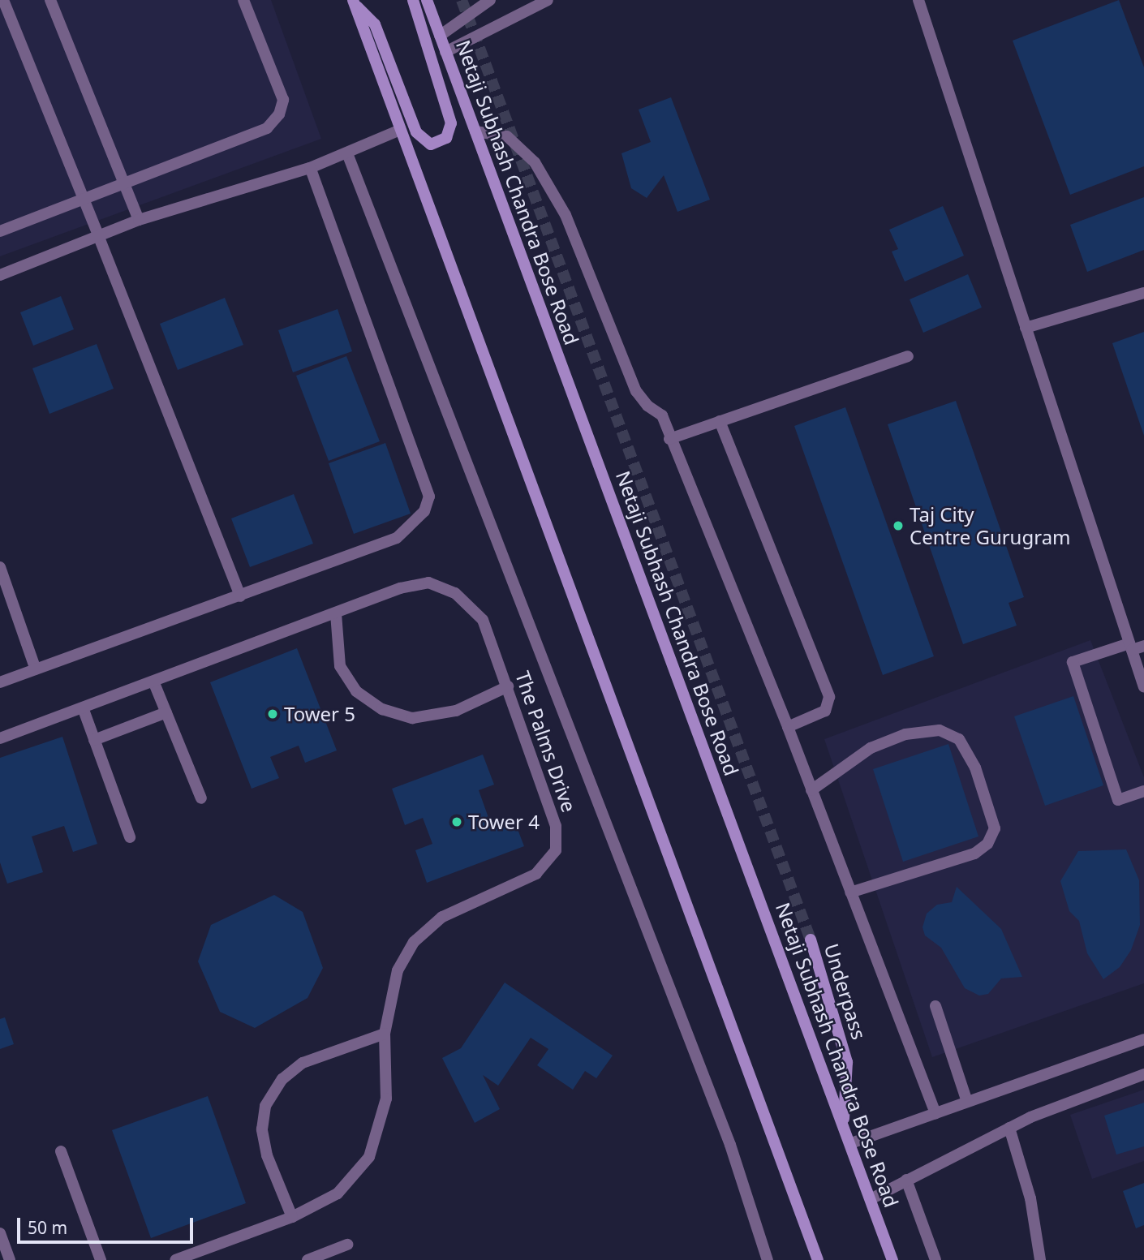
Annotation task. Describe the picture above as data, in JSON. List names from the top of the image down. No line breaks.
{"streets":{"main road":["Netaji Subhash Chandra Bose Road","Underpass"],"street":["The Palms Drive"]},"crossings":[["Netaji Subhash Chandra Bose Road","Underpass"]],"places":["Taj City Centre Gurugram","Tower 5","Tower 4"],"scale_bar":"50 m"}
